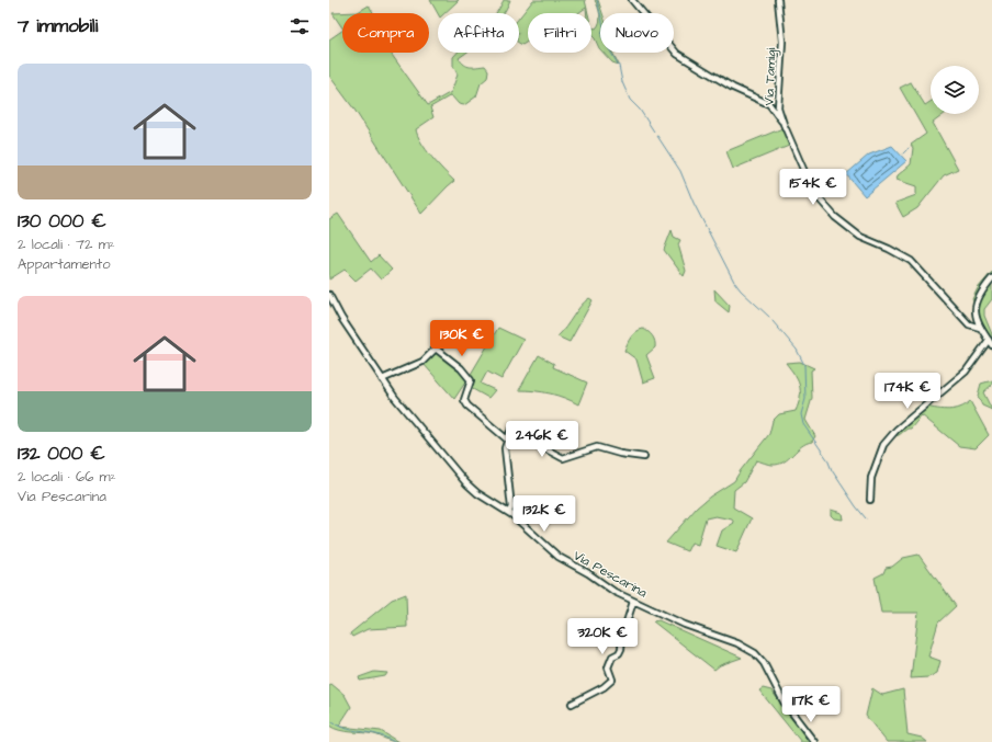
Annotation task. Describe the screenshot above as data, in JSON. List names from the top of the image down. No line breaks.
{"streets":{"street":["Via Tamigi","Via Pescarina"]},"page":{"heading":"7 immobili","chip":["Compra","Affitta","Filtri","Nuovo"],"list":[{"name":"130 000 €","note":"2 locali · 72 m² · Appartamento"},{"name":"132 000 €","note":"2 locali · 66 m² · Via Pescarina"}],"price":["154K €","130K €","174K €","246K €","132K €","320K €","117K €"]}}
